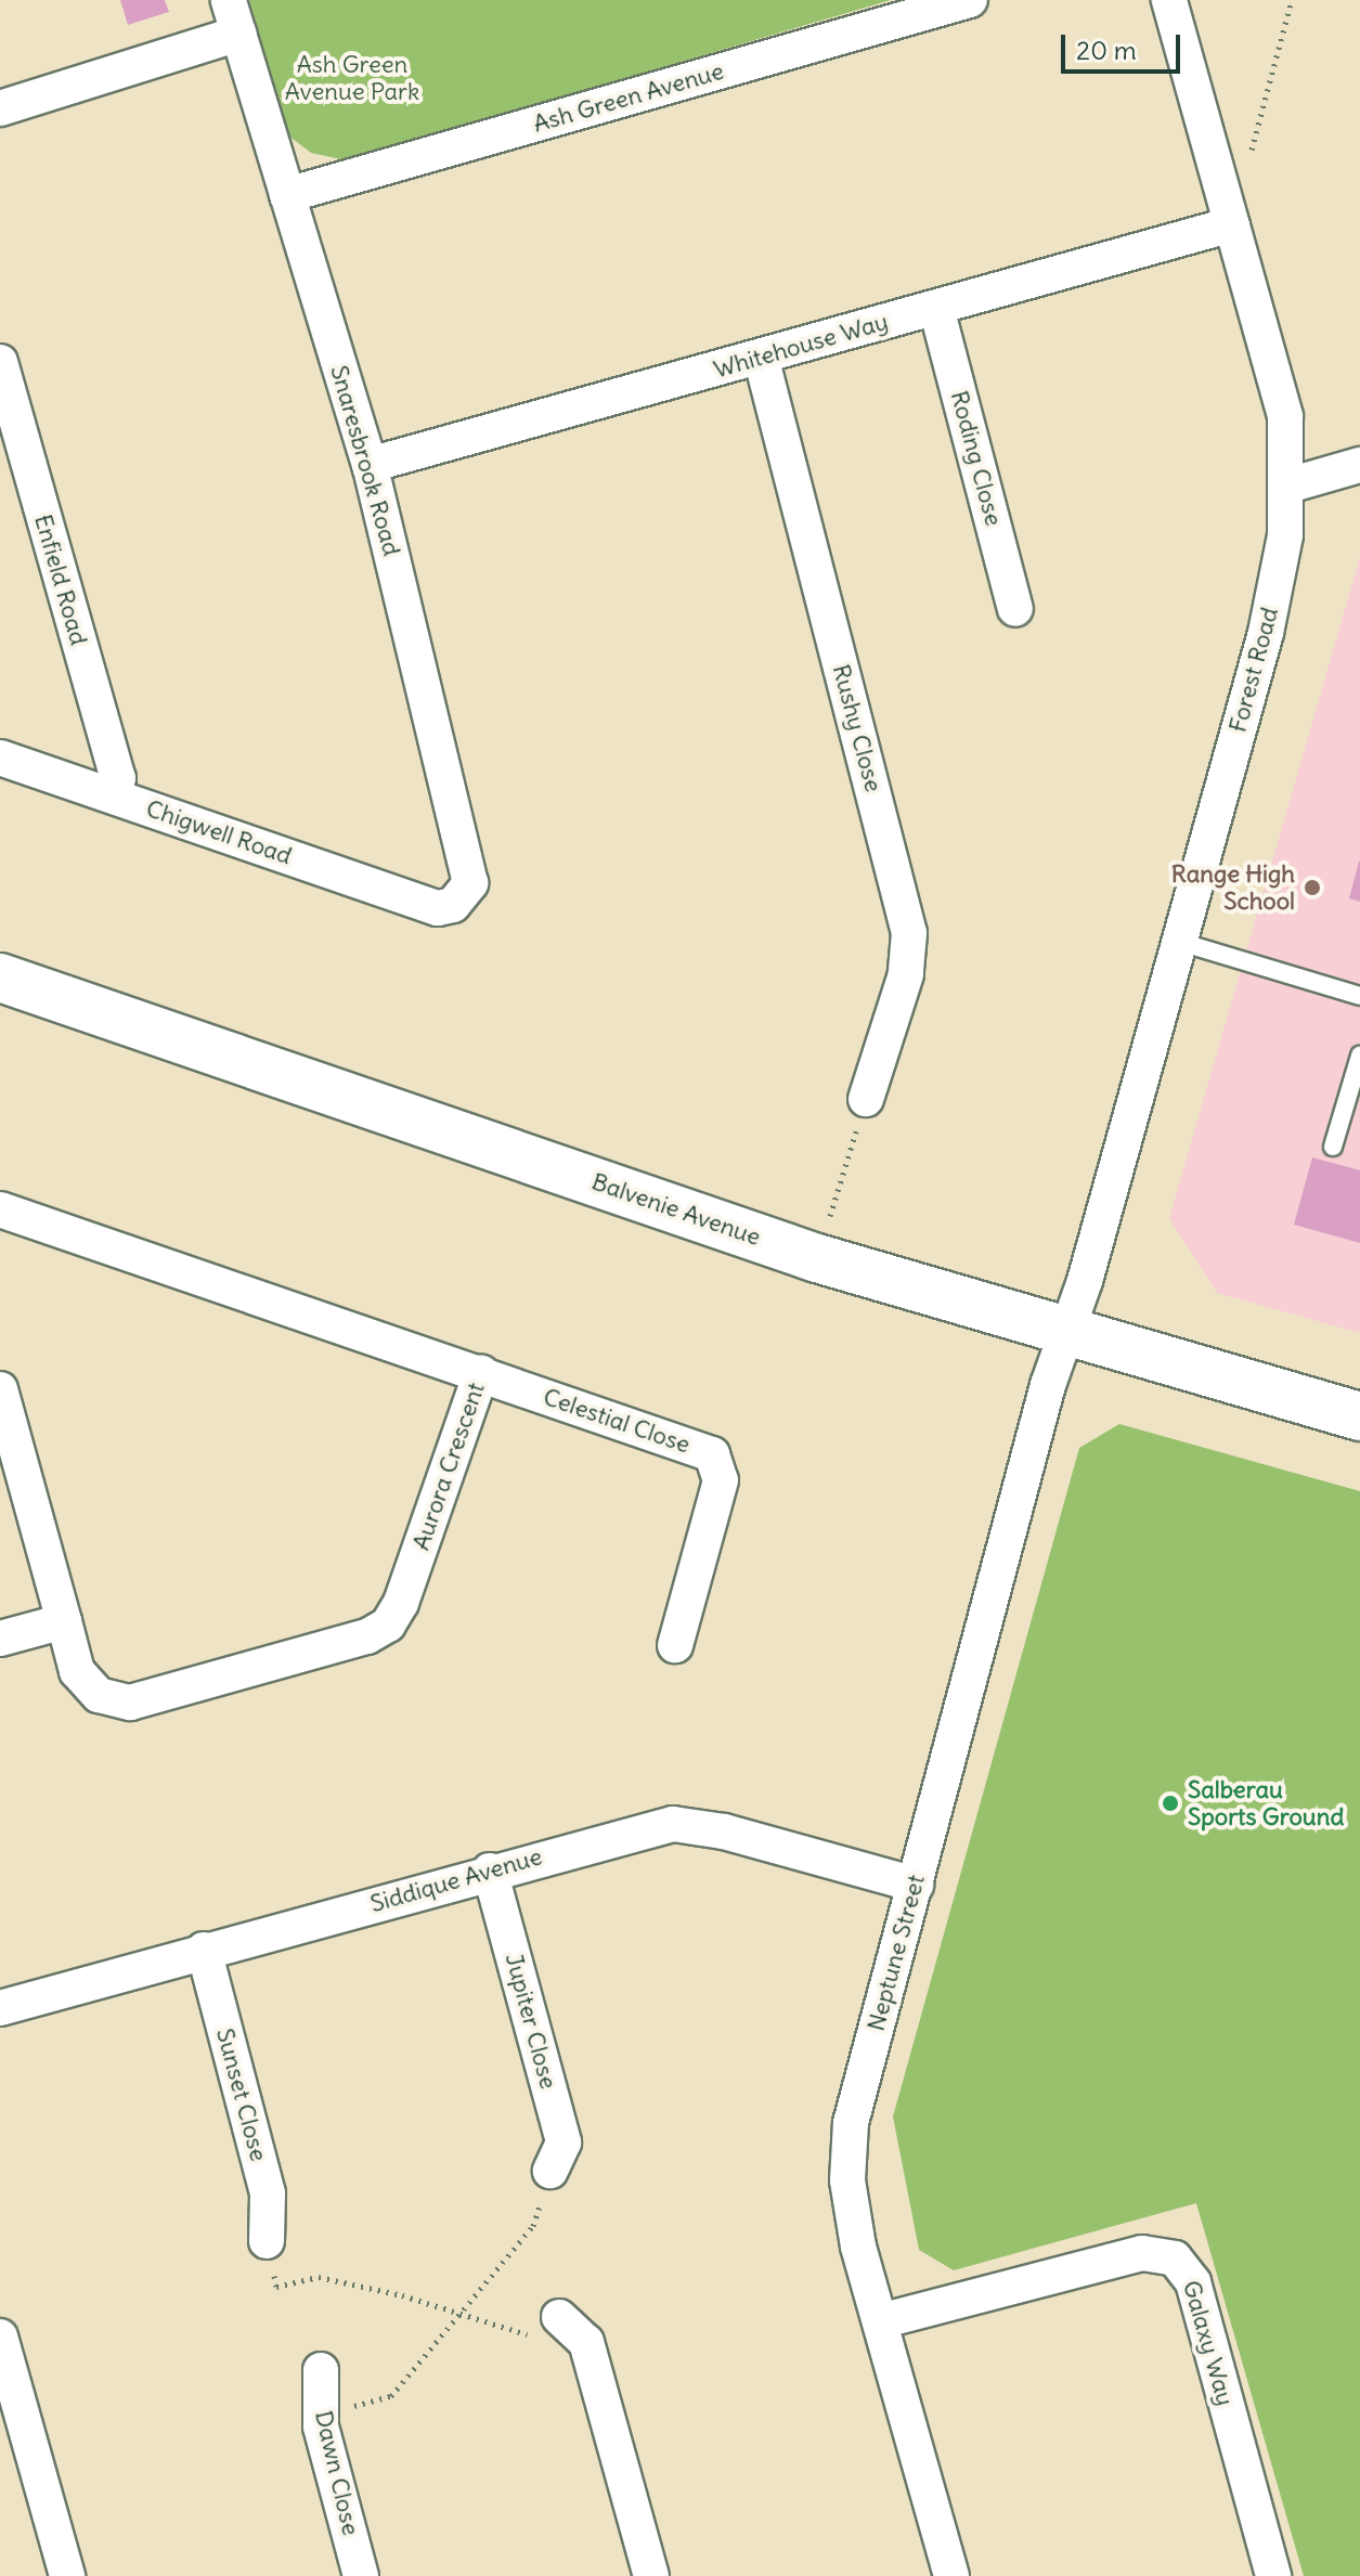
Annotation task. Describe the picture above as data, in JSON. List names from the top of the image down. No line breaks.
{"streets":{"street":["Ash Green Avenue","Whitehouse Way","Roding Close","Snaresbrook Road","Enfield Road","Forest Road","Rushy Close","Chigwell Road","Balvenie Avenue","Celestial Close","Aurora Crescent","Siddique Avenue","Neptune Street","Jupiter Close","Sunset Close","Galaxy Way","Dawn Close"]},"crossings":[["Ash Green Avenue","Snaresbrook Road"],["Whitehouse Way","Roding Close"],["Whitehouse Way","Snaresbrook Road"],["Whitehouse Way","Forest Road"],["Whitehouse Way","Rushy Close"],["Snaresbrook Road","Chigwell Road"],["Enfield Road","Chigwell Road"],["Forest Road","Balvenie Avenue"],["Forest Road","Neptune Street"],["Balvenie Avenue","Neptune Street"],["Celestial Close","Aurora Crescent"],["Siddique Avenue","Neptune Street"],["Siddique Avenue","Jupiter Close"],["Siddique Avenue","Sunset Close"],["Neptune Street","Galaxy Way"]],"parks":["Ash Green Avenue Park"],"places":["Range High School","Salberau Sports Ground"],"scale_bar":"20 m"}
